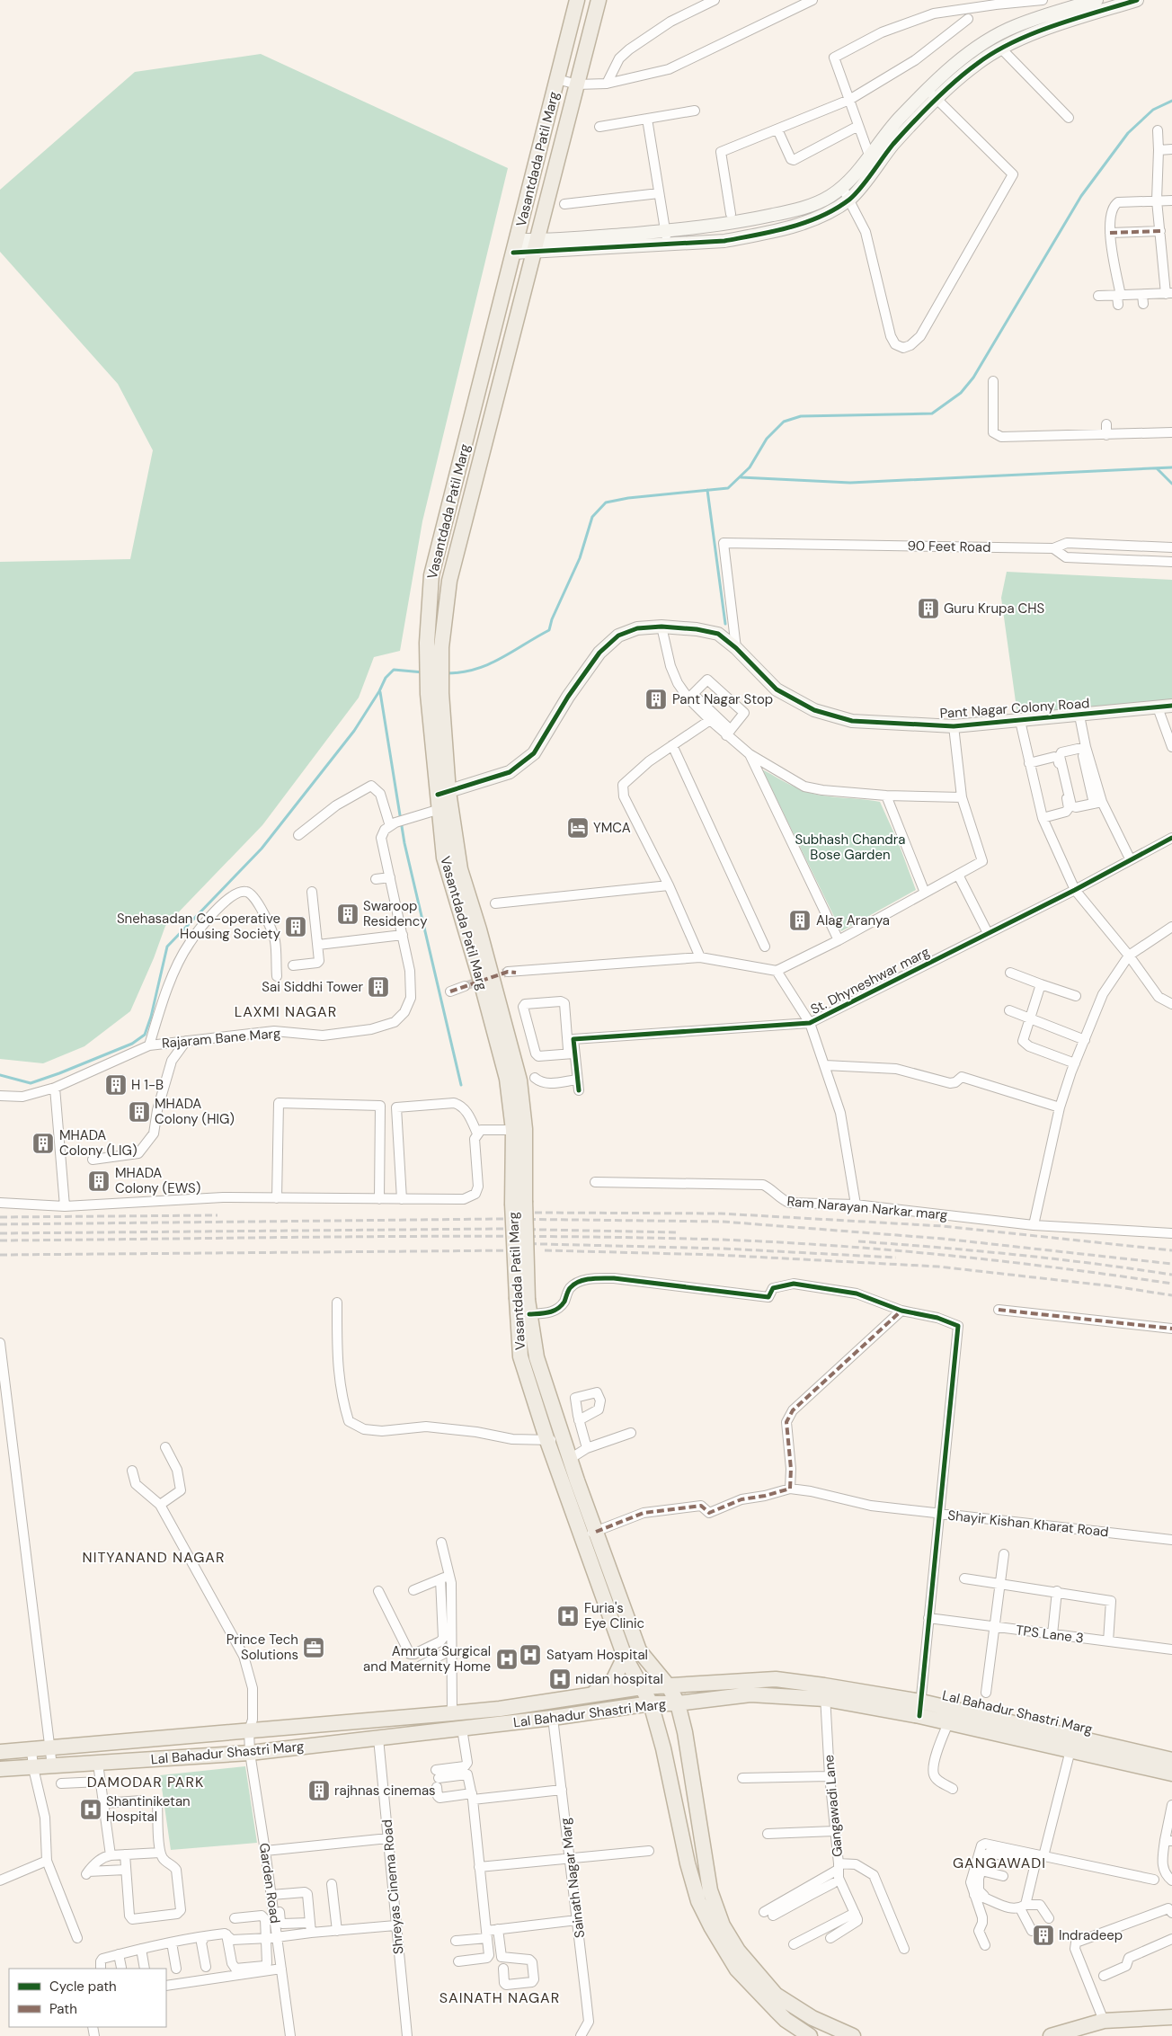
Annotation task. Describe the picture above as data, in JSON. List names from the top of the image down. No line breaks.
{"streets":{"main road":["Vasantdada Patil Marg","Lal Bahadur Shastri Marg"],"street":["90 Feet Road","Pant Nagar Colony Road","St. Dhyneshwar marg","Rajaram Bane Marg","Ram Narayan Narkar marg","Shayir Kishan Kharat Road","TPS Lane 3","Gangawadi Lane","Sainath Nagar Marg","Garden Road","Shreyas Cinema Road"]},"crossings":[["Vasantdada Patil Marg","Pant Nagar Colony Road"],["Vasantdada Patil Marg","Lal Bahadur Shastri Marg"],["90 Feet Road","Pant Nagar Colony Road"],["Lal Bahadur Shastri Marg","Gangawadi Lane"],["Lal Bahadur Shastri Marg","Sainath Nagar Marg"],["Lal Bahadur Shastri Marg","Garden Road"],["Lal Bahadur Shastri Marg","Shreyas Cinema Road"]],"districts":["LAXMI NAGAR","NITYANAND NAGAR","DAMODAR PARK","GANGAWADI","SAINATH NAGAR"],"parks":["Subhash Chandra Bose Garden"],"places":{"building":["Guru Krupa CHS","Pant Nagar Stop","Swaroop Residency","Alag Aranya","Snehasadan Co-operative Housing Society","Sai Siddhi Tower","H 1-B","MHADA Colony (HIG)","MHADA Colony (LIG)","MHADA Colony (EWS)","rajhnas cinemas","Indradeep"],"hotel":["YMCA"],"hospital":["Furia's Eye Clinic","Satyam Hospital","Amruta Surgical and Maternity Home","nidan hospital","Shantiniketan Hospital"],"office":["Prince Tech Solutions"]},"legend":["Cycle path","Path"]}
